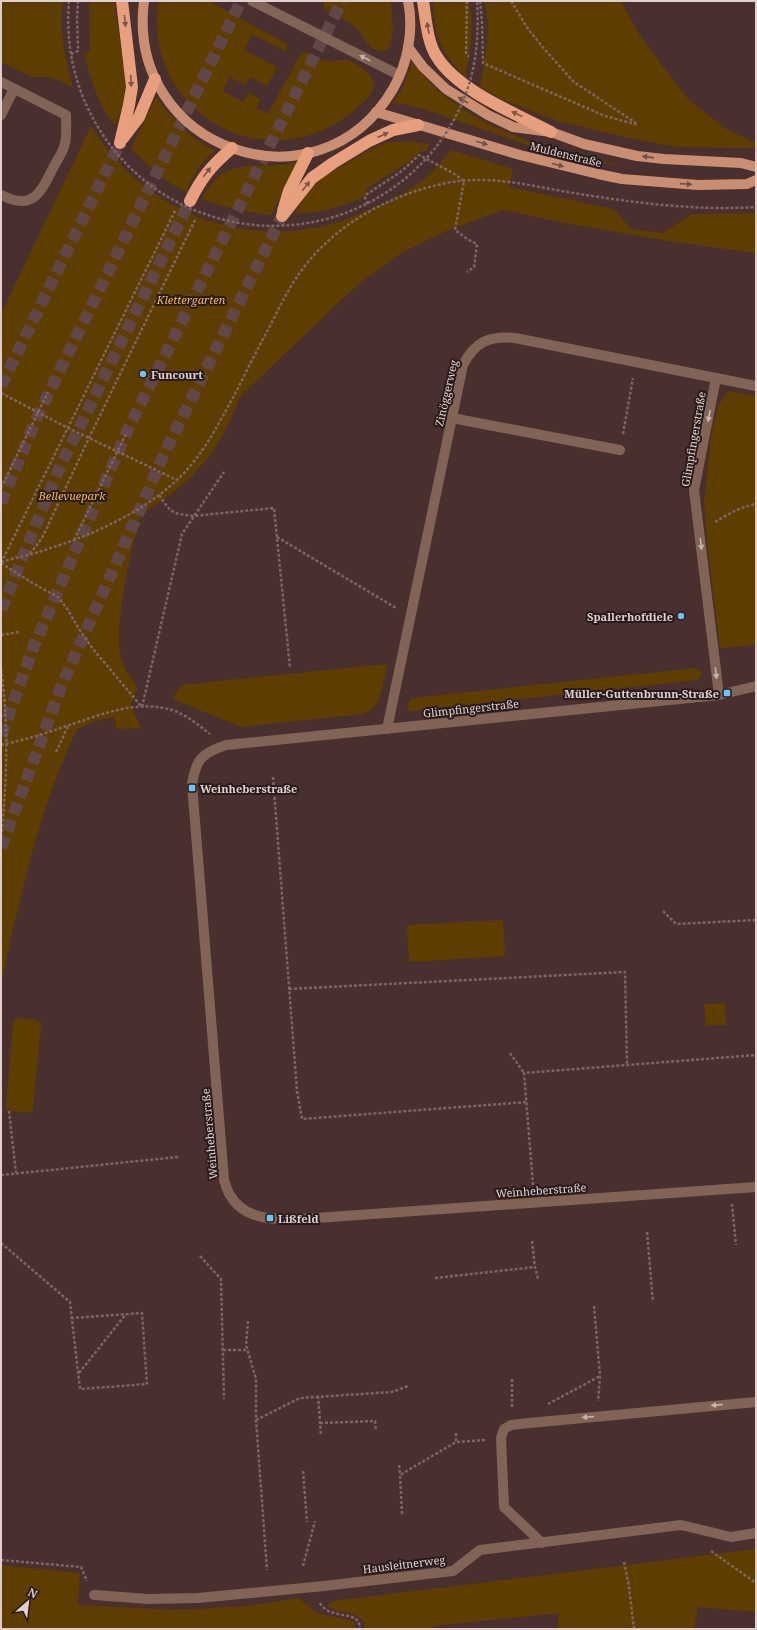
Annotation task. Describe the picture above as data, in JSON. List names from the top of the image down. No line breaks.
{"streets":{"main road":["Muldenstraße"],"street":["Zinöggerweg","Glimpfingerstraße","Weinheberstraße","Hausleitnerweg"]},"crossings":[["Zinöggerweg","Glimpfingerstraße"],["Glimpfingerstraße","Weinheberstraße"]],"one_way":["Glimpfingerstraße"],"parks":["Klettergarten","Bellevuepark"],"places":{"other":["Funcourt","Spallerhofdiele"],"transit":["Müller-Guttenbrunn-Straße","Weinheberstraße","Lißfeld"]},"north":"top right"}
